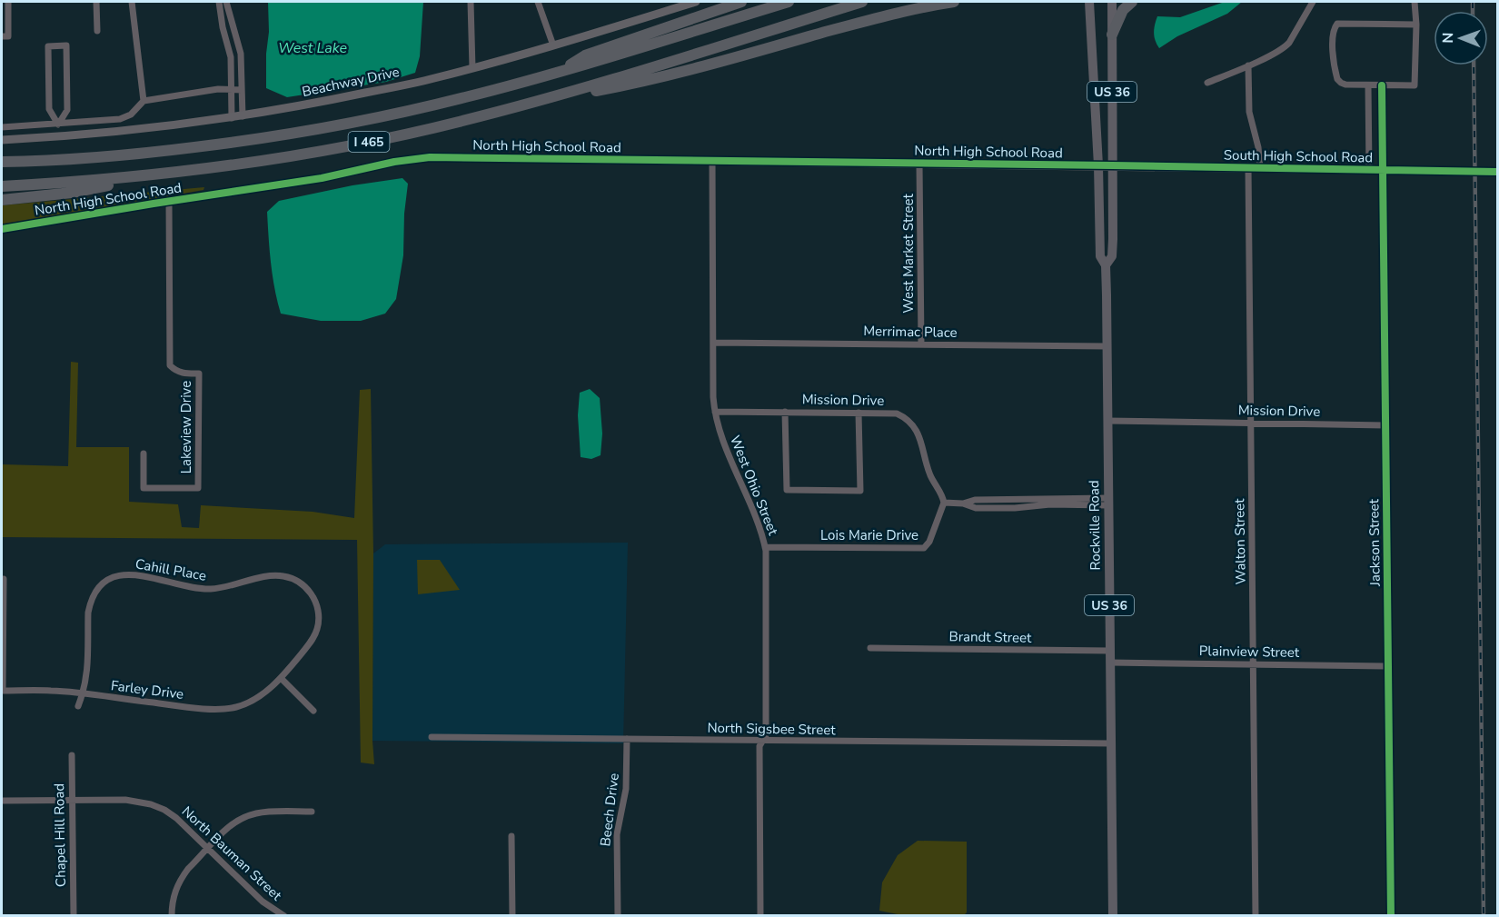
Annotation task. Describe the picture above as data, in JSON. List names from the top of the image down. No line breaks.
{"streets":{"highway":["US 36","I 465"],"main road":["Rockville Road"],"street":["Beachway Drive","North High School Road","South High School Road","West Market Street","Merrimac Place","Mission Drive","Lakeview Drive","West Ohio Street","Lois Marie Drive","Walton Street","Jackson Street","Cahill Place","Brandt Street","Plainview Street","Farley Drive","North Sigsbee Street","Beech Drive","Chapel Hill Road","North Bauman Street"]},"crossings":[["US 36","Rockville Road"],["North High School Road","South High School Road"],["North High School Road","West Market Street"],["North High School Road","Lakeview Drive"],["North High School Road","West Ohio Street"],["North High School Road","Rockville Road"],["South High School Road","Rockville Road"],["South High School Road","Walton Street"],["South High School Road","Jackson Street"],["West Market Street","Merrimac Place"],["Merrimac Place","West Ohio Street"],["Merrimac Place","Rockville Road"],["Mission Drive","West Ohio Street"],["Mission Drive","Rockville Road"],["Mission Drive","Lois Marie Drive"],["Mission Drive","Walton Street"],["Mission Drive","Jackson Street"],["West Ohio Street","Lois Marie Drive"],["West Ohio Street","North Sigsbee Street"],["Rockville Road","Brandt Street"],["Rockville Road","Plainview Street"],["Rockville Road","North Sigsbee Street"],["Walton Street","Plainview Street"],["Jackson Street","Plainview Street"],["Cahill Place","Farley Drive"],["North Sigsbee Street","Beech Drive"],["Chapel Hill Road","North Bauman Street"]],"water":["West Lake"],"north":"left"}
